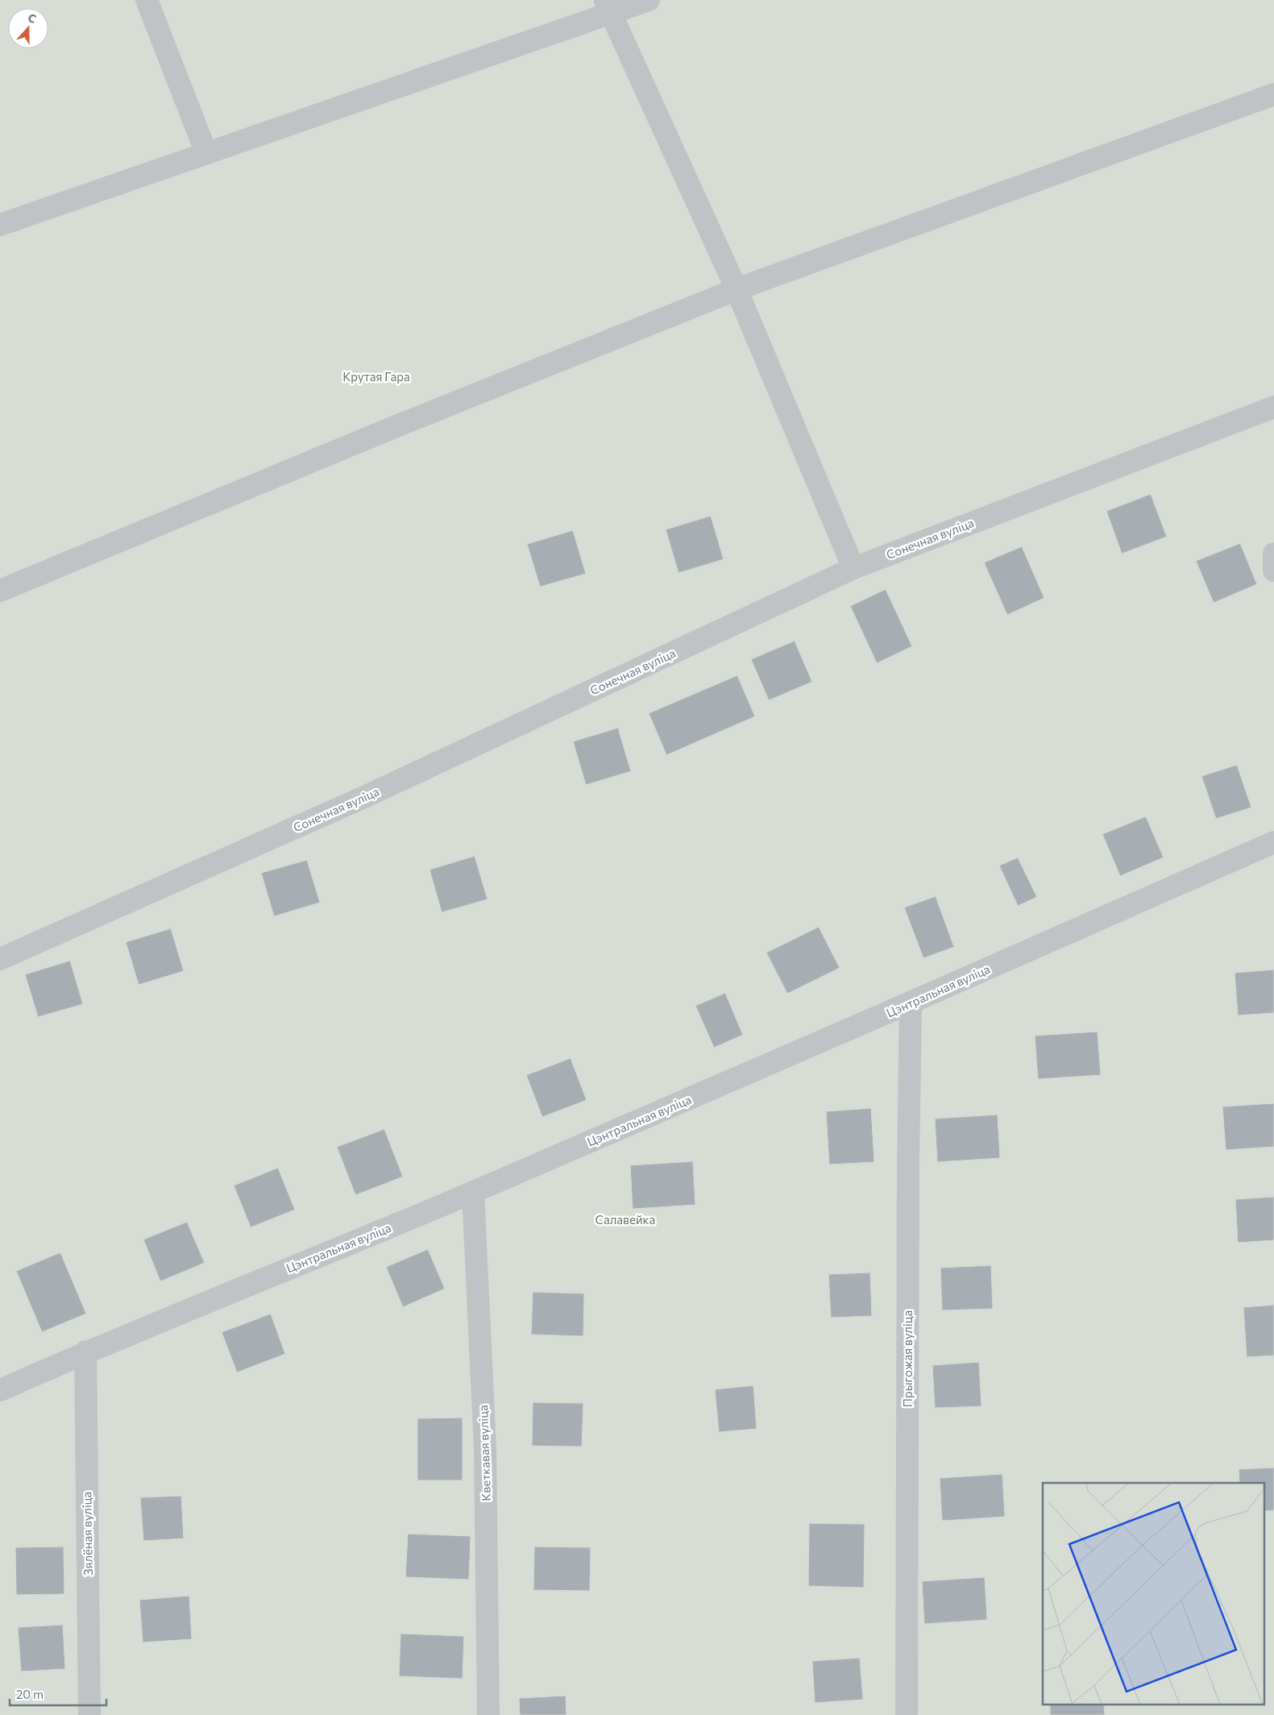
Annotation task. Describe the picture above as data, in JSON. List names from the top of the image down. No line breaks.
{"streets":{"street":["Сонечная вуліца","Цэнтральная вуліца","Прыгожая вуліца","Кветкавая вуліца","Зялёная вуліца"]},"crossings":[["Цэнтральная вуліца","Прыгожая вуліца"],["Цэнтральная вуліца","Кветкавая вуліца"],["Цэнтральная вуліца","Зялёная вуліца"]],"parks":["Крутая Гара","Салавейка"],"scale_bar":"20 m","north":"top"}
